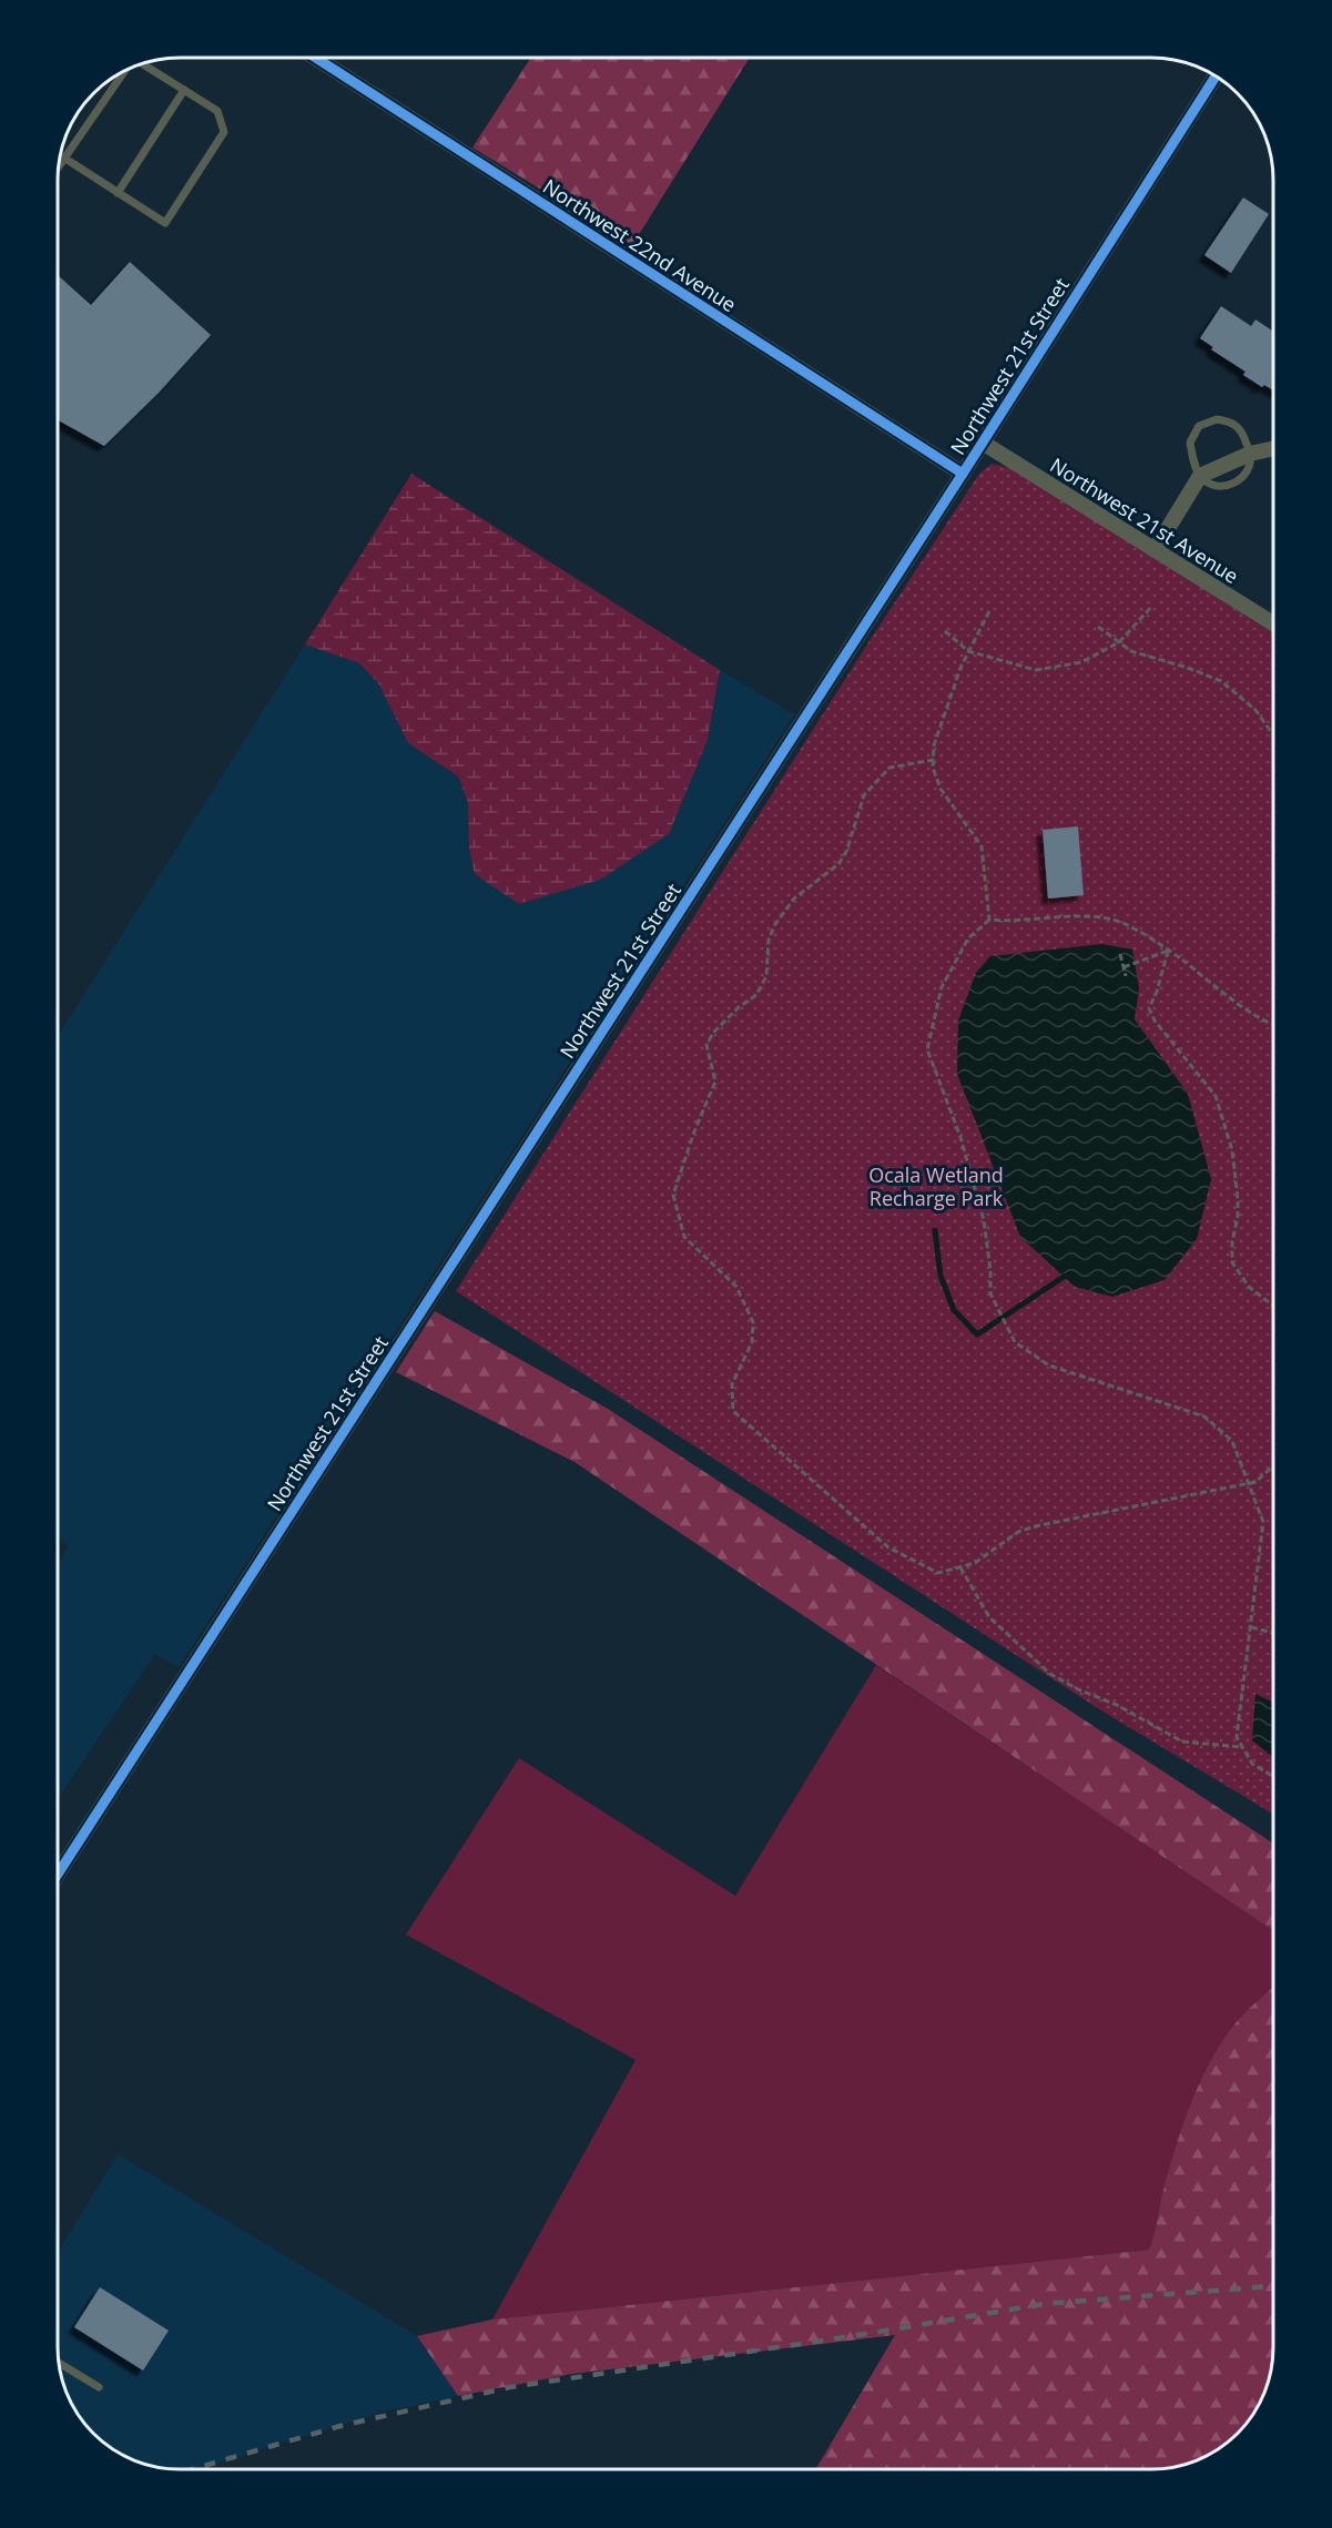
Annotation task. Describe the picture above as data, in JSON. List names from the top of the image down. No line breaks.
{"streets":{"street":["Northwest 22nd Avenue","Northwest 21st Street","Northwest 21st Avenue"]},"crossings":[["Northwest 22nd Avenue","Northwest 21st Street"],["Northwest 21st Street","Northwest 21st Avenue"]],"parks":["Ocala Wetland Recharge Park"]}
